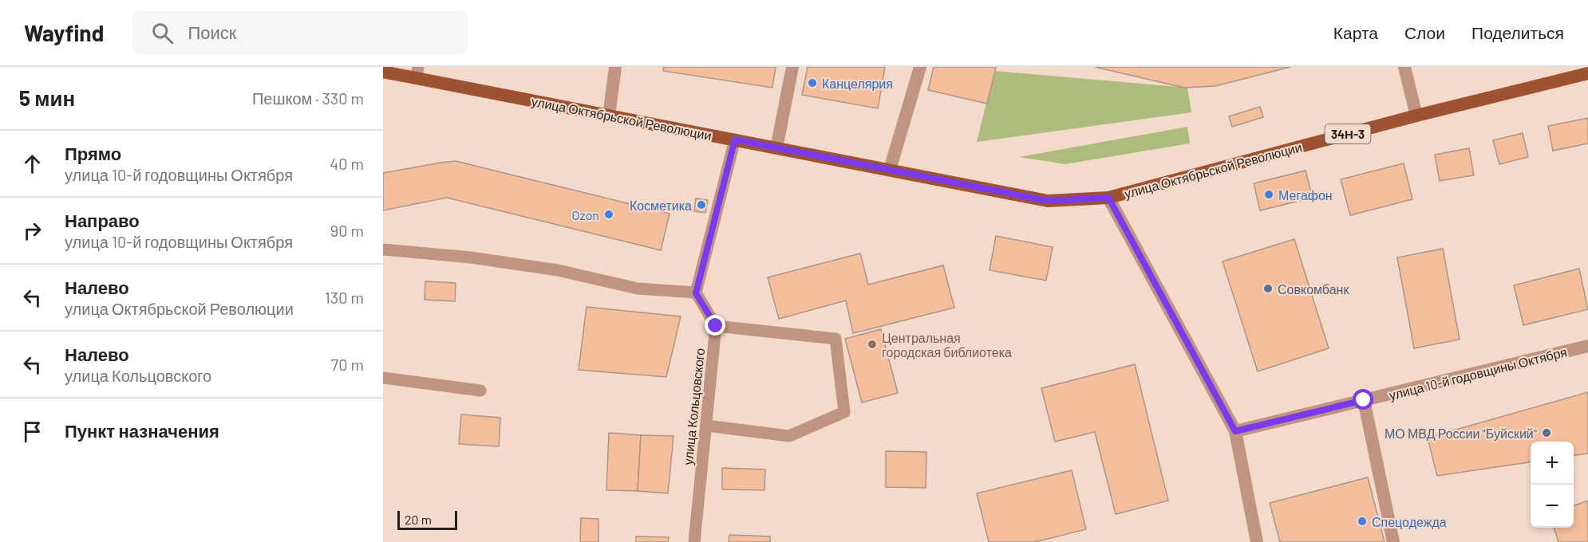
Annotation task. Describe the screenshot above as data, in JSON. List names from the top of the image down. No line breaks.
{"streets":{"main road":["улица Октябрьской Революции","34Н-3"],"street":["улица 10-й годовщины Октября"],"lane":["улица Кольцовского"]},"places":["Канцелярия","Мегафон","Косметика","Ozon","Совкомбанк","Центральная городская библиотека","МО МВД России \"Буйский\"","Спецодежда"],"scale_bar":"20 m","page":{"header":"Wayfind","search":"Поиск","nav":["Карта","Слои","Поделиться"],"heading":["5 мин","Пешком · 330 m"],"list":[["Прямо","улица 10-й годовщины Октября","40 m"],["Направо","улица 10-й годовщины Октября","90 m"],["Налево","улица Октябрьской Революции","130 m"],["Налево","улица Кольцовского","70 m"],"Пункт назначения"],"map_buttons":["+","−"],"scale":"20 m"}}
